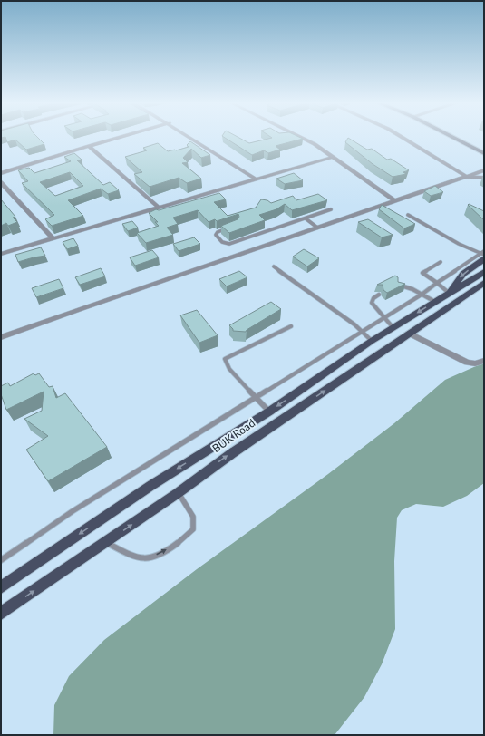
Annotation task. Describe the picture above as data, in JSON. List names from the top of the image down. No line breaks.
{"streets":{"main road":["BUK Road"]}}
